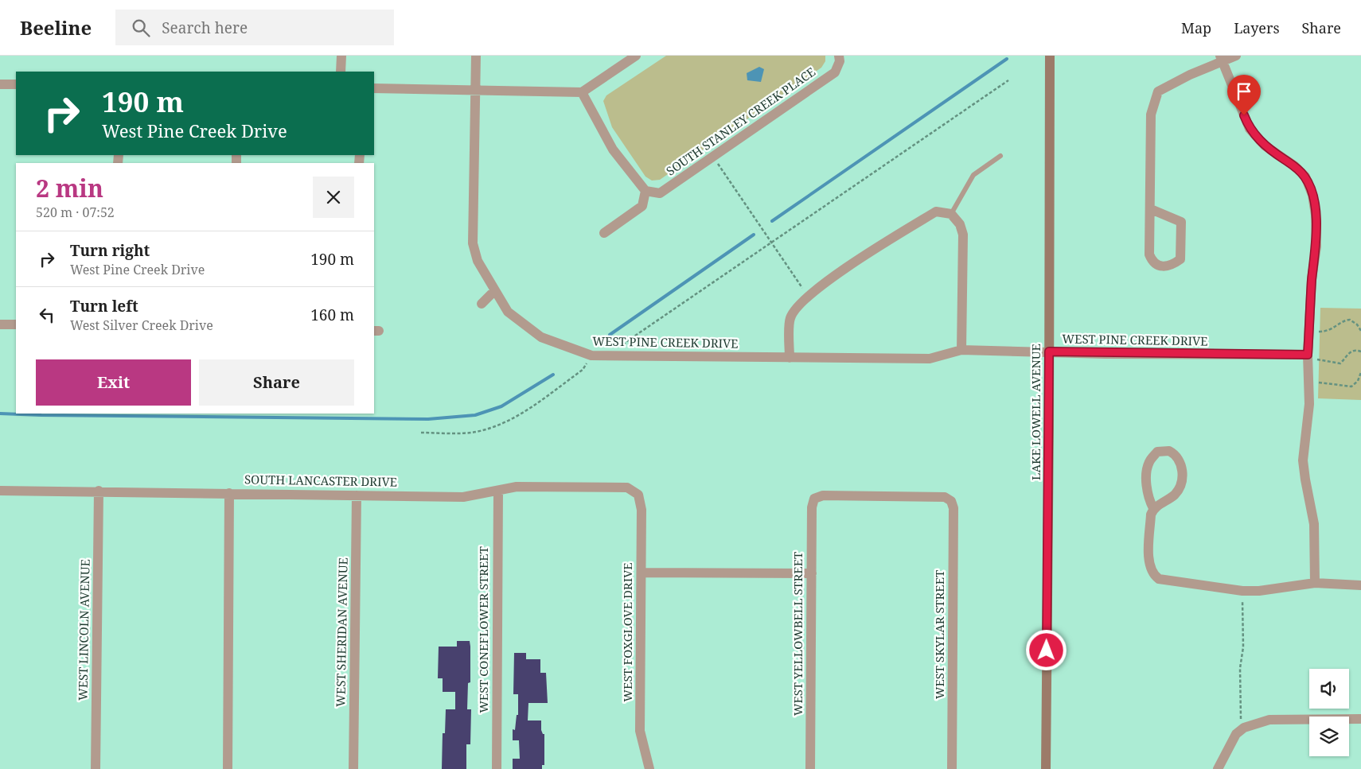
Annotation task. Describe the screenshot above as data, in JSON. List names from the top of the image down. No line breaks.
{"streets":{"main road":["LAKE LOWELL AVENUE"],"street":["SOUTH STANLEY CREEK PLACE","WEST PINE CREEK DRIVE","SOUTH LANCASTER DRIVE","WEST LINCOLN AVENUE","WEST CONEFLOWER STREET","WEST SHERIDAN AVENUE","WEST FOXGLOVE DRIVE","WEST YELLOWBELL STREET","WEST SKYLAR STREET"]},"crossings":[["WEST PINE CREEK DRIVE","LAKE LOWELL AVENUE"],["SOUTH LANCASTER DRIVE","WEST LINCOLN AVENUE"],["SOUTH LANCASTER DRIVE","WEST CONEFLOWER STREET"],["SOUTH LANCASTER DRIVE","WEST SHERIDAN AVENUE"],["SOUTH LANCASTER DRIVE","WEST FOXGLOVE DRIVE"],["WEST YELLOWBELL STREET","WEST SKYLAR STREET"]],"page":{"header":"Beeline","search":"Search here","nav":["Map","Layers","Share"],"turn":["190 m","West Pine Creek Drive"],"heading":["2 min","520 m · 07:52"],"list":[{"name":"Turn right","note":"West Pine Creek Drive","value":"190 m"},{"name":"Turn left","note":"West Silver Creek Drive","value":"160 m"}],"buttons":["Exit","Share"]}}
